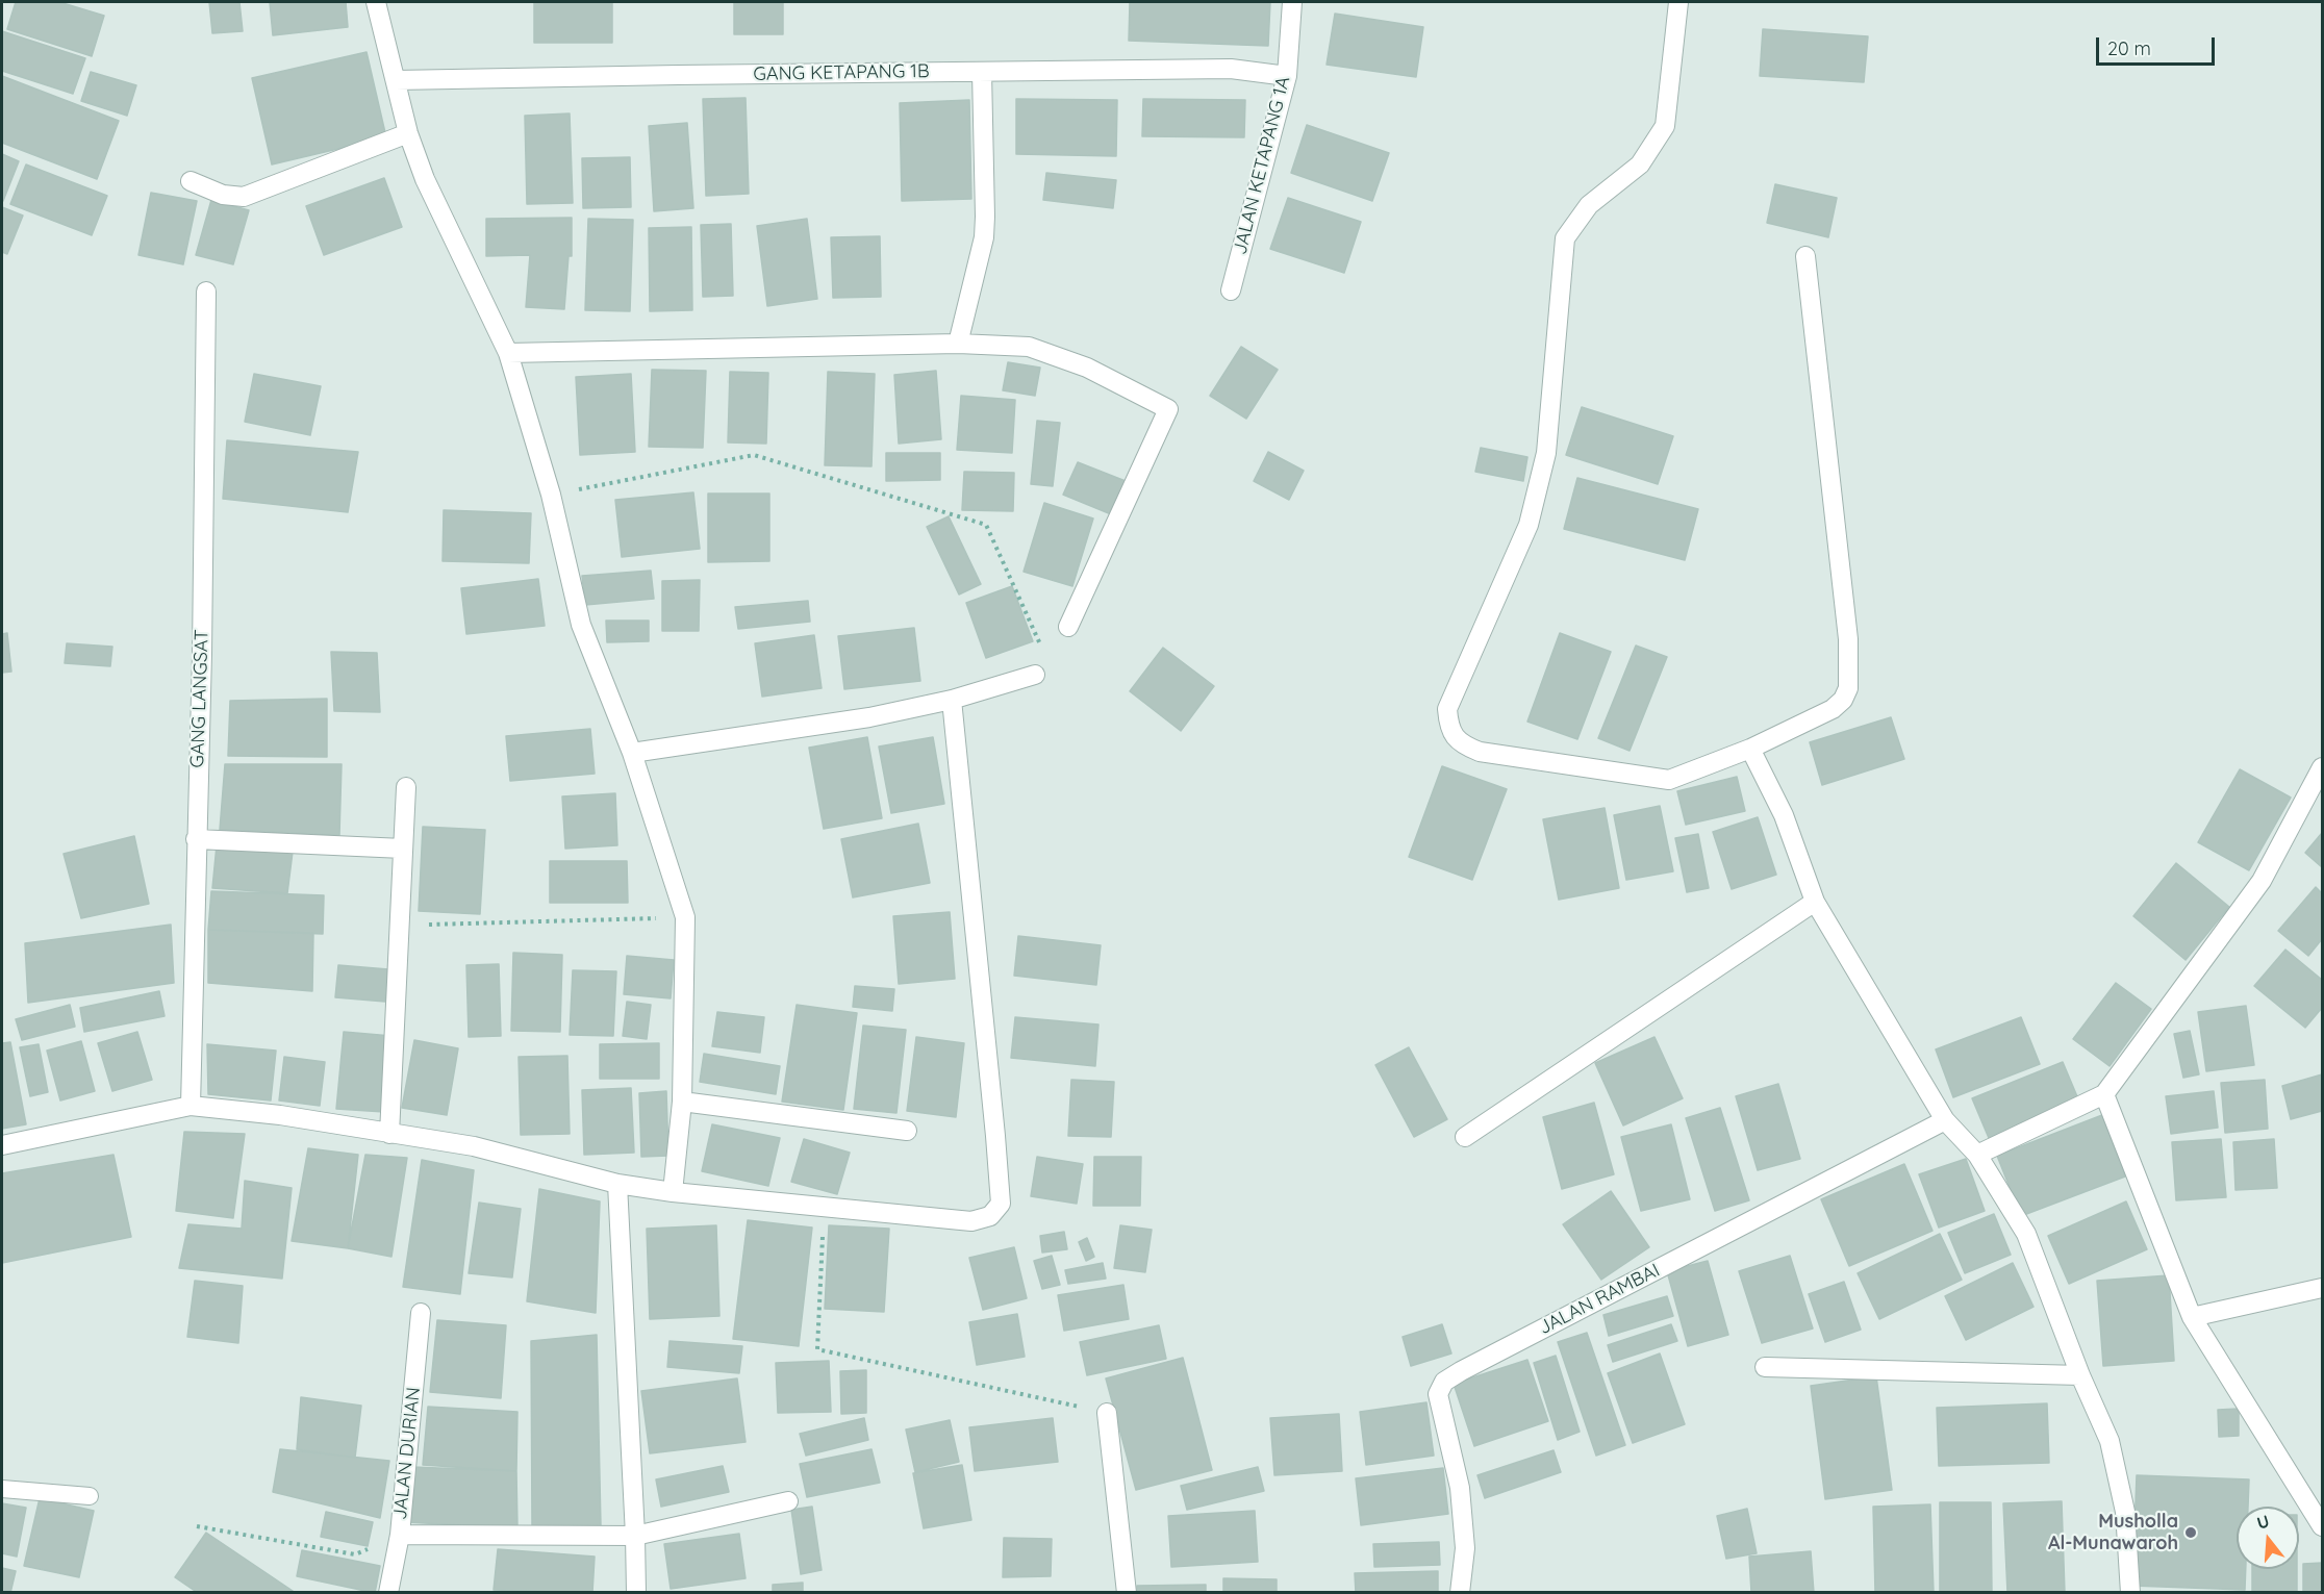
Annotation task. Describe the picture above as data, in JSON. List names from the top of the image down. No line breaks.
{"streets":{"street":["GANG KETAPANG 1B","JALAN KETAPANG 1A","GANG LANGSAT","JALAN RAMBAI","JALAN DURIAN"]},"crossings":[["GANG KETAPANG 1B","JALAN KETAPANG 1A"]],"places":["Musholla Al-Munawaroh"],"scale_bar":"20 m","north":"top"}
